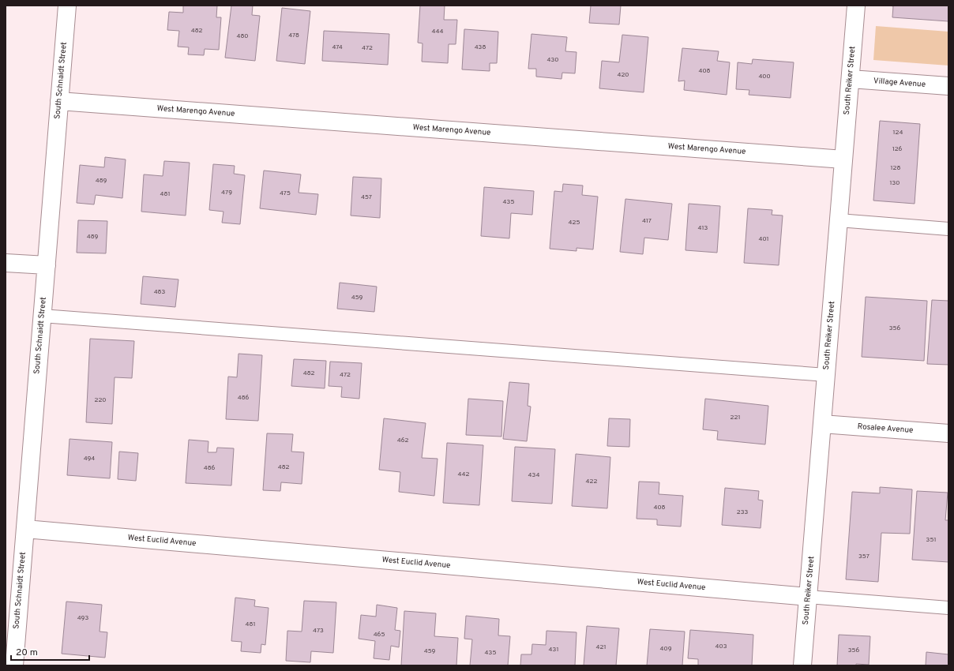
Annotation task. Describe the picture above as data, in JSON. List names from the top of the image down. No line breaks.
{"streets":{"street":["South Schnaidt Street","South Reiker Street","Village Avenue","West Marengo Avenue","Rosalee Avenue","West Euclid Avenue"]},"crossings":[["South Schnaidt Street","West Marengo Avenue"],["South Schnaidt Street","West Euclid Avenue"],["South Reiker Street","Village Avenue"],["South Reiker Street","West Marengo Avenue"],["South Reiker Street","Rosalee Avenue"],["South Reiker Street","West Euclid Avenue"]],"house_numbers":["482","444","478","480","474","438","472","430","408","420","400","124","126","128","489","130","479","475","481","457","435","417","425","413","489","401","483","459","356","482","472","486","220","221","462","494","482","486","442","434","422","408","233","351","357","493","481","473","465","403","421","409","431","356","459","435"],"scale_bar":"20 m"}
